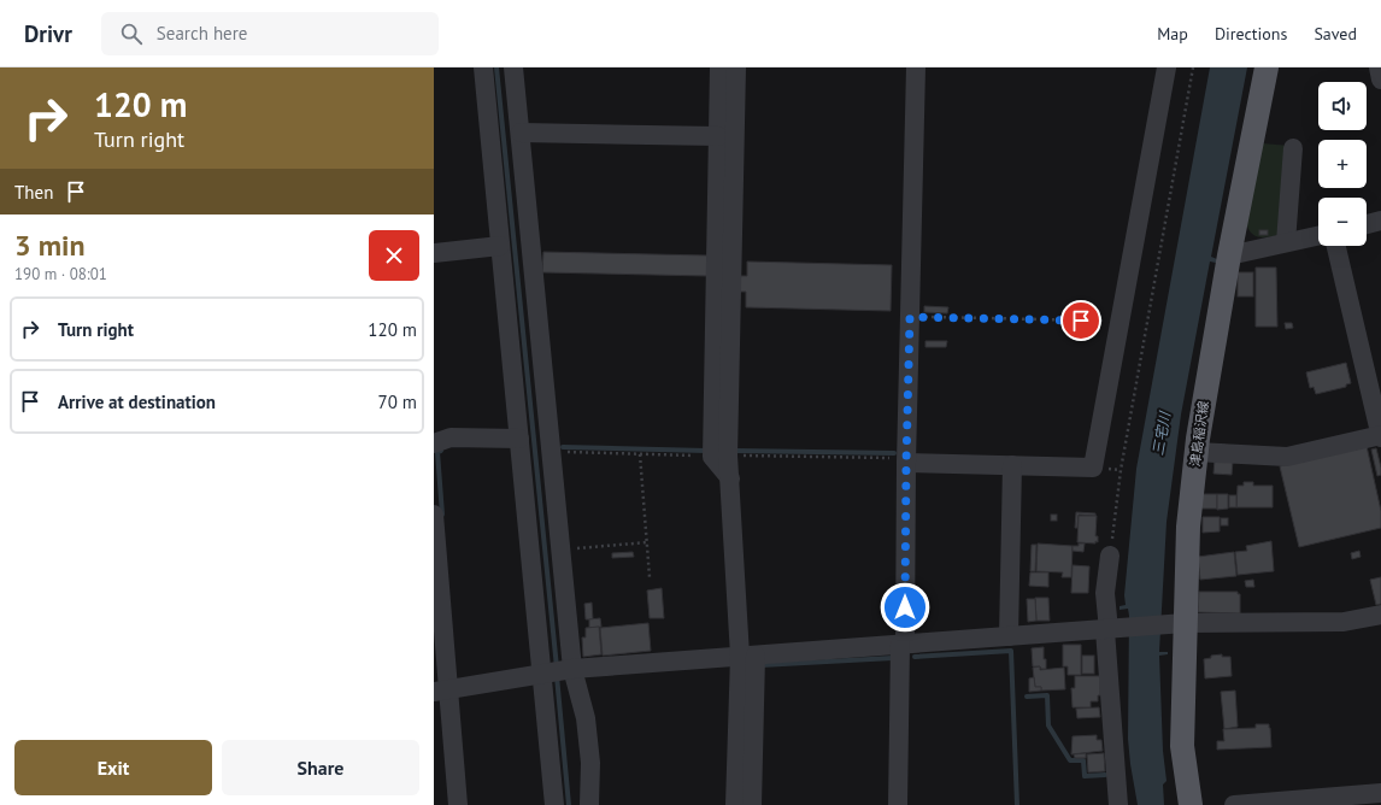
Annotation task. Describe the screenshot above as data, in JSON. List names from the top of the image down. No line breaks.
{"streets":{"main road":["津島稲沢線"]},"water":["三宅川"],"page":{"header":"Drivr","search":"Search here","nav":["Map","Directions","Saved"],"turn":["120 m","Turn right"],"map_buttons":["+","−"],"then":"Then","heading":["3 min","190 m · 08:01"],"list":[{"name":"Turn right","value":"120 m"},{"name":"Arrive at destination","value":"70 m"}],"buttons":["Exit","Share"]}}
